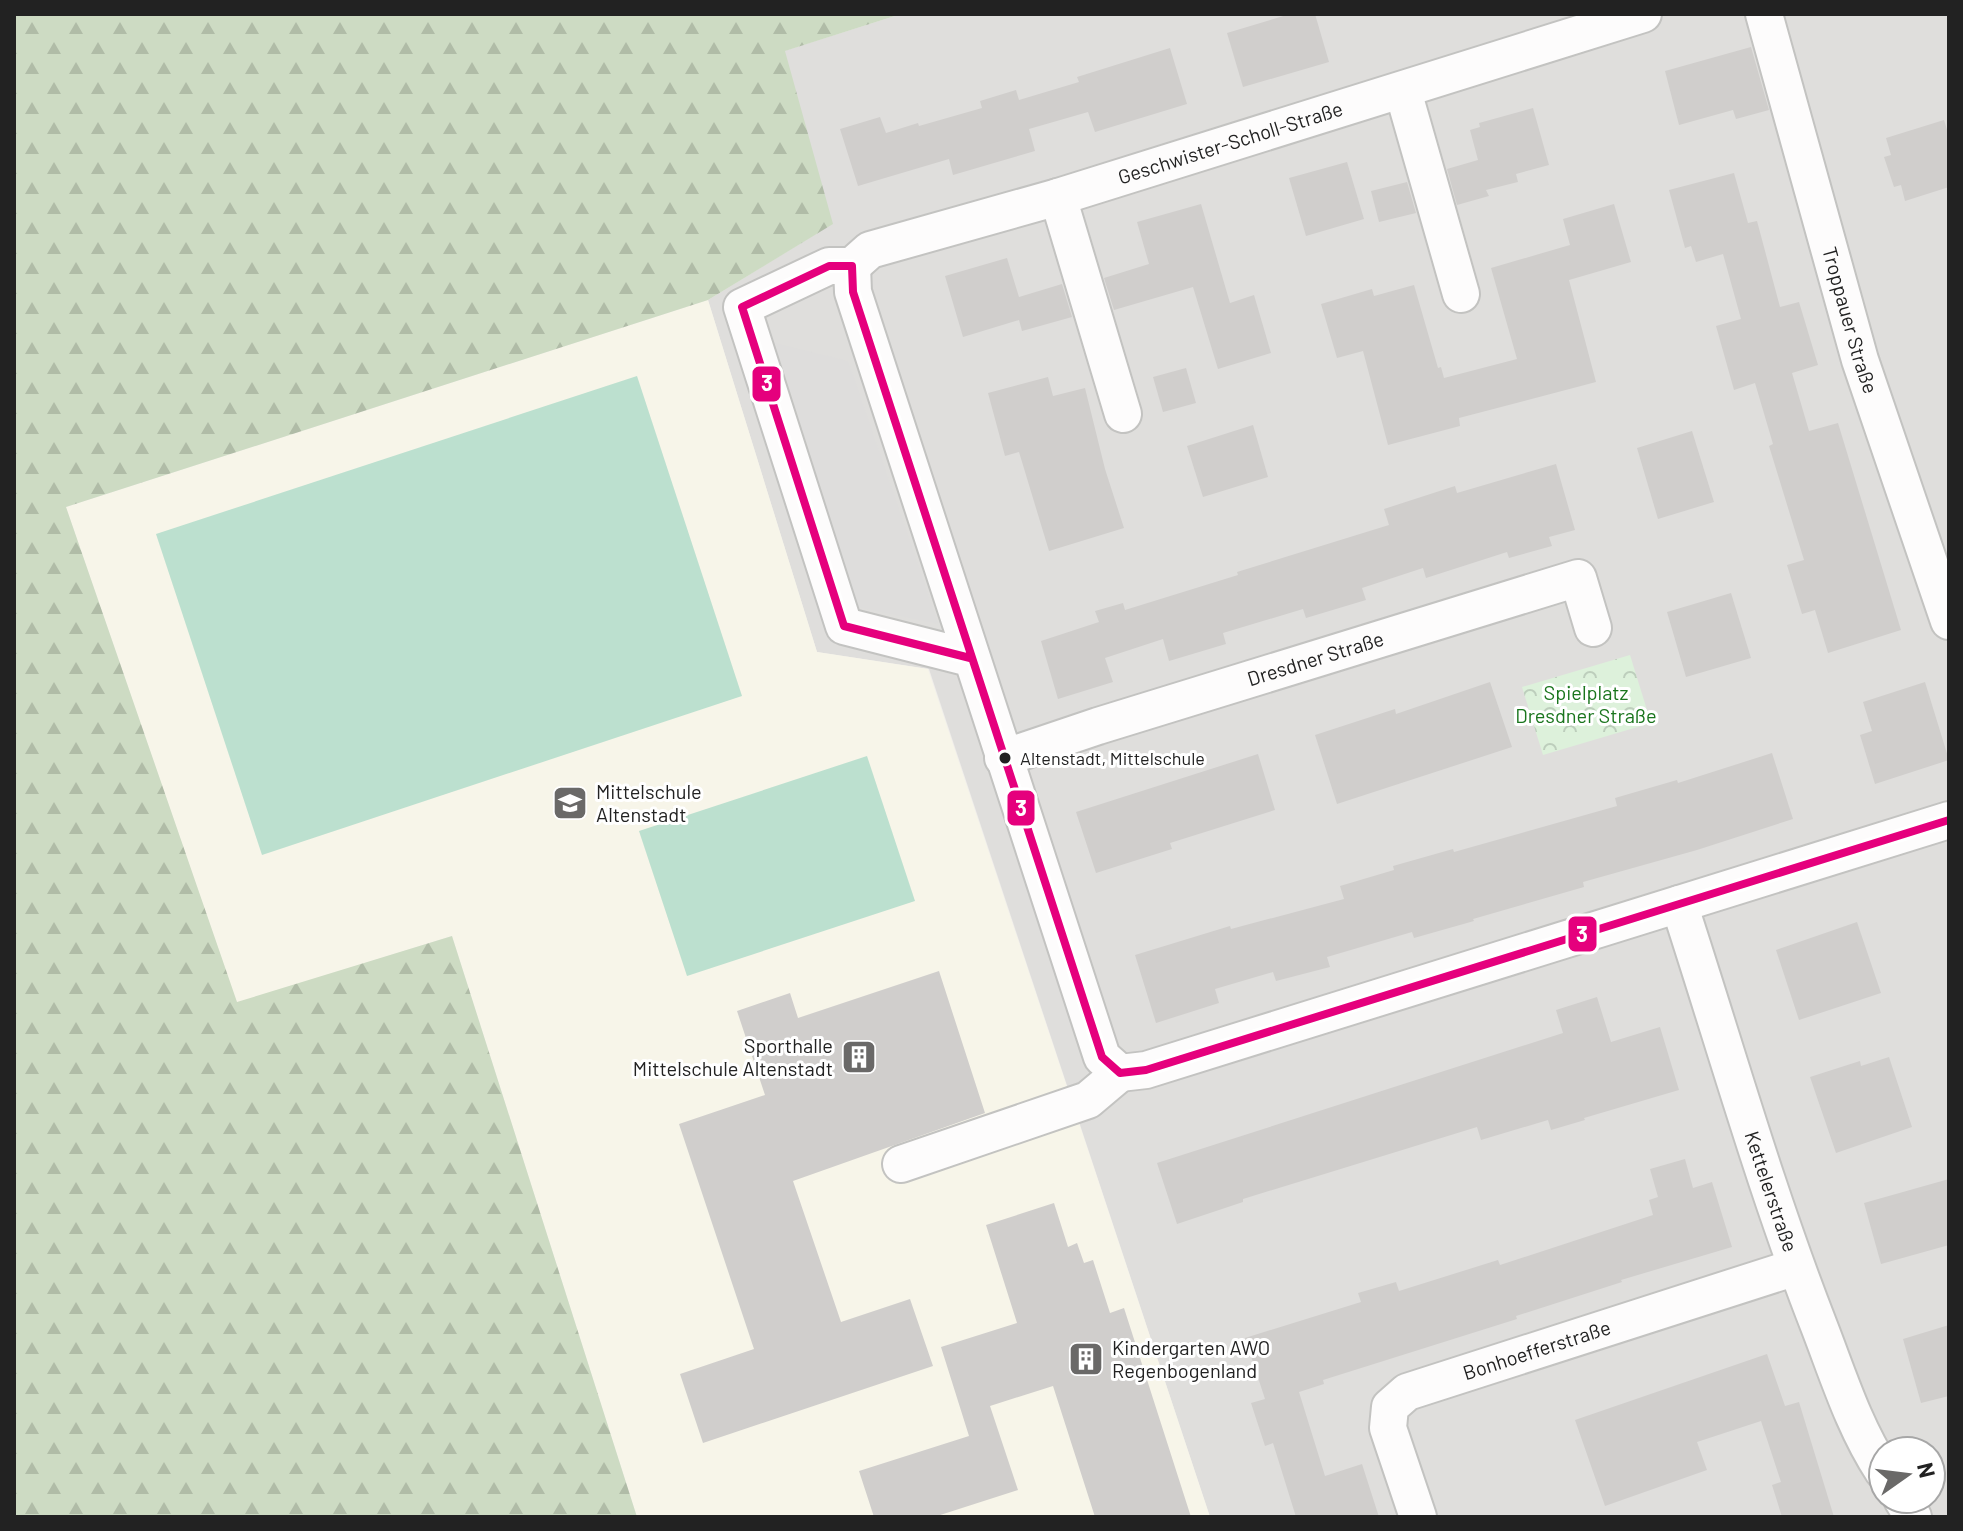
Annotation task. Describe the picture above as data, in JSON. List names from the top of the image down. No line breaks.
{"streets":{"street":["Geschwister-Scholl-Straße","Troppauer Straße","Dresdner Straße","Kettelerstraße","Bonhoefferstraße"]},"crossings":[["Kettelerstraße","Bonhoefferstraße"]],"parks":["Spielplatz Dresdner Straße"],"places":{"other":["Altenstadt, Mittelschule"],"school or university":["Mittelschule Altenstadt"],"building":["Sporthalle Mittelschule Altenstadt","Kindergarten AWO Regenbogenland"]},"lines":["transit line 3"],"north":"right"}
